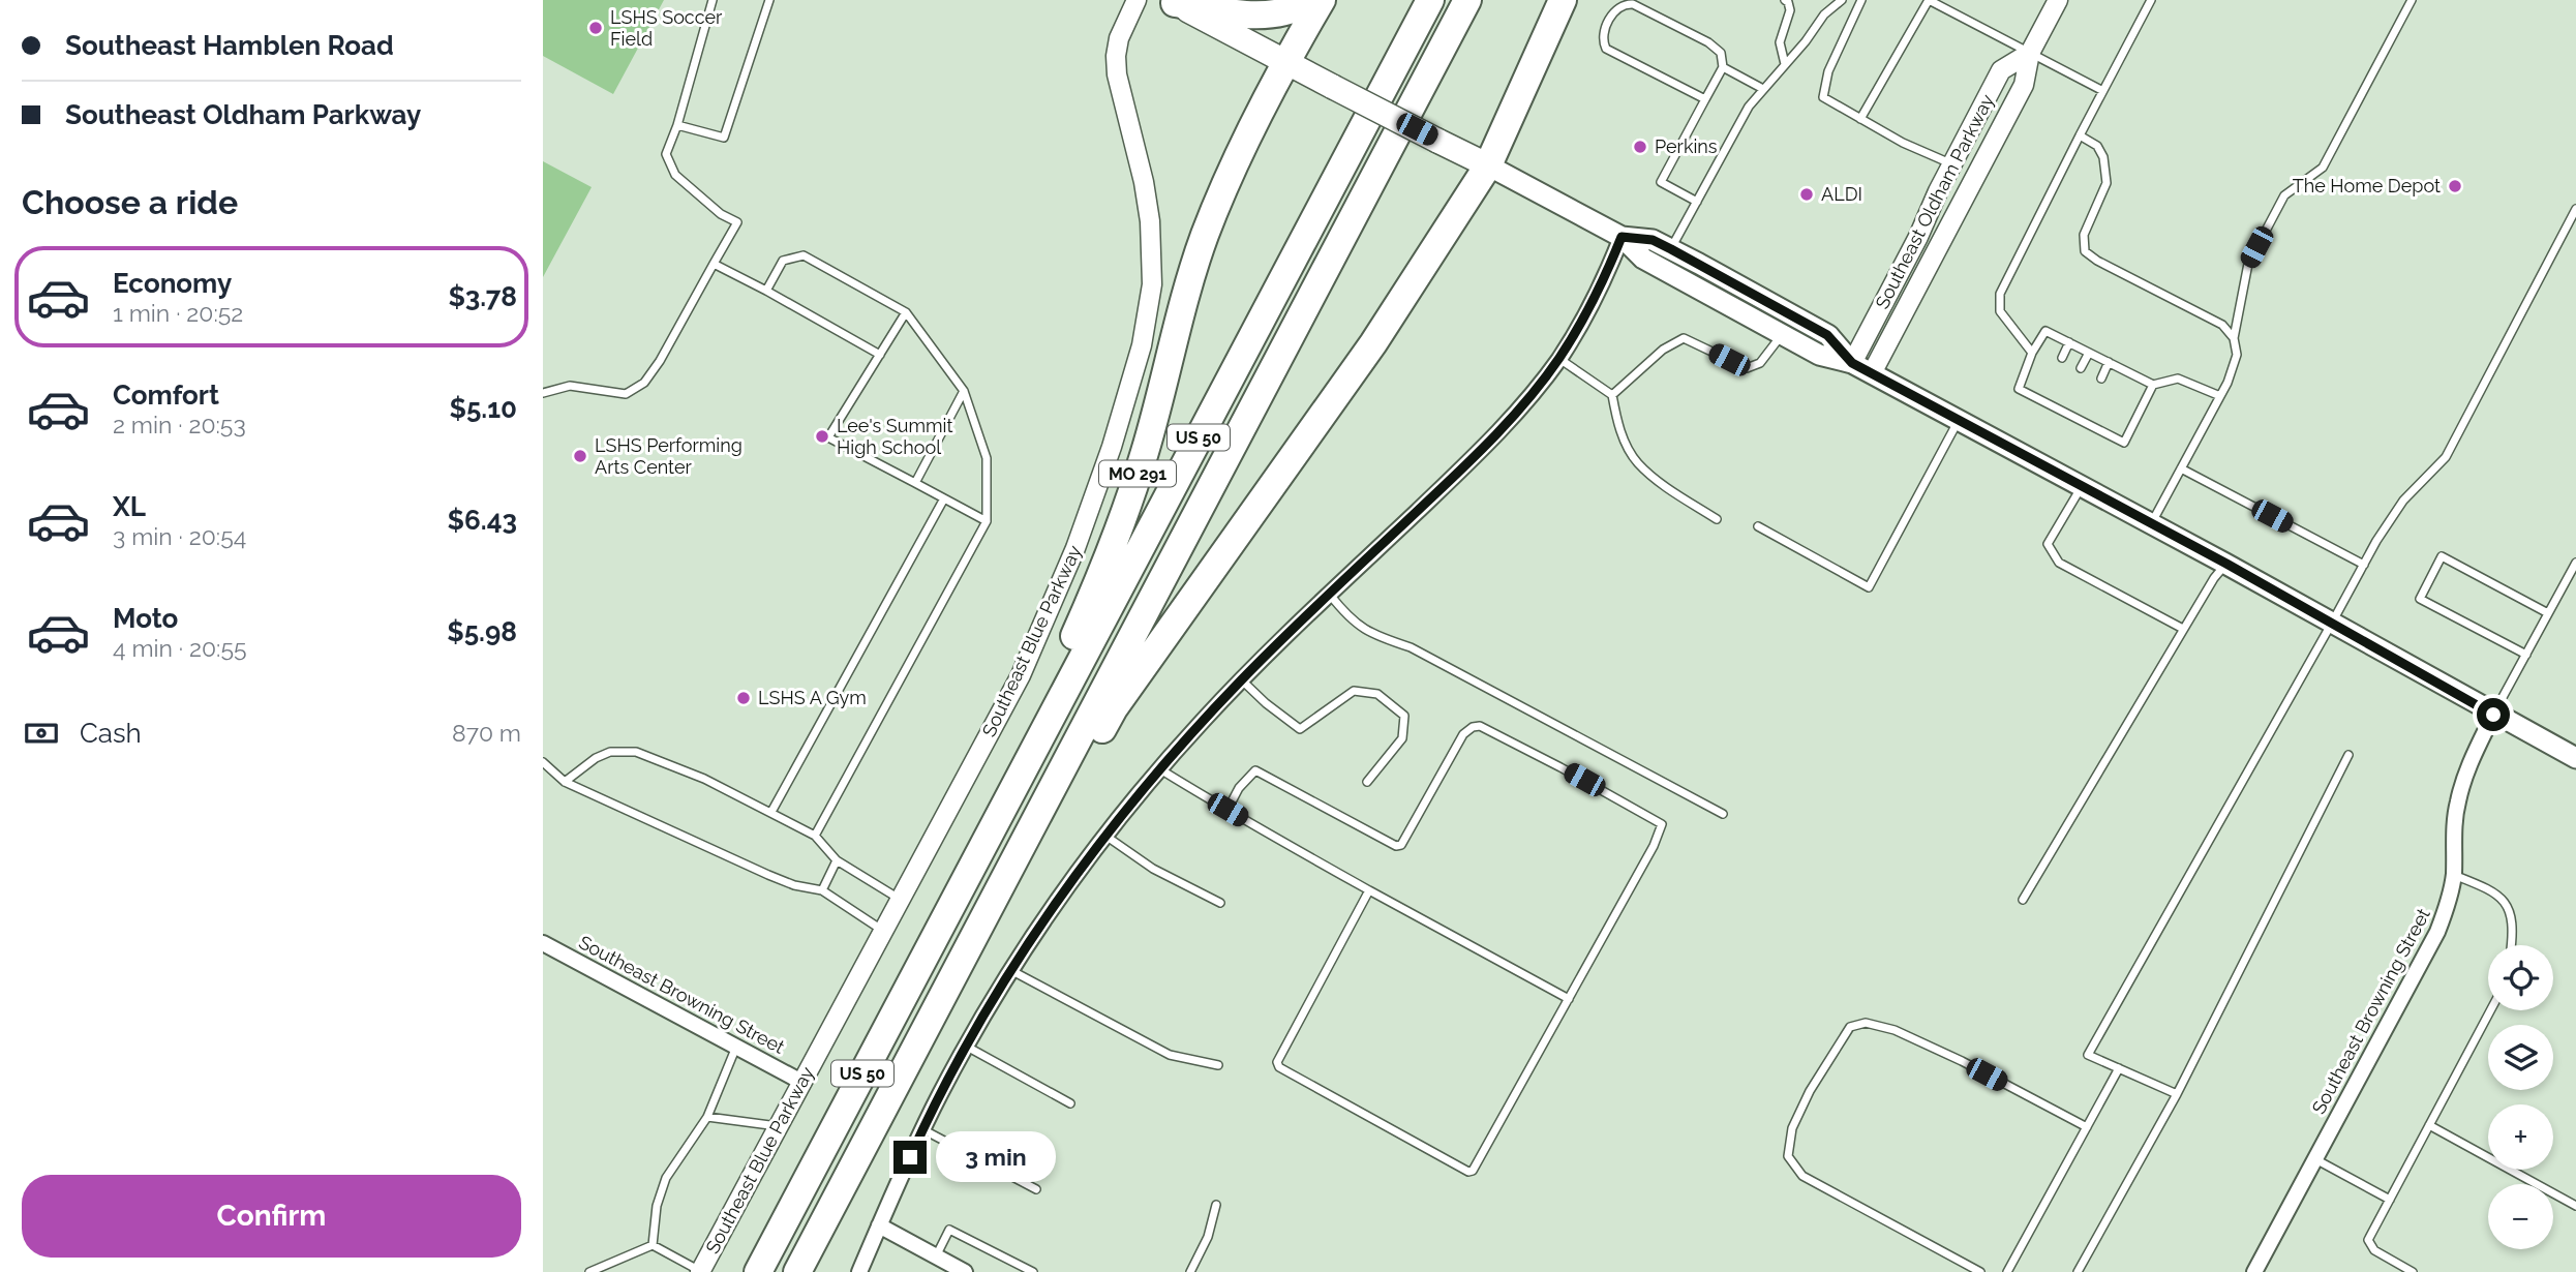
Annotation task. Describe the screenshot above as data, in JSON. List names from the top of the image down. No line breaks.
{"streets":{"highway":["US 50","MO 291"],"street":["Southeast Oldham Parkway","Southeast Blue Parkway","Southeast Browning Street"]},"crossings":[["US 50","MO 291"],["Southeast Blue Parkway","Southeast Browning Street"]],"places":["LSHS Soccer Field","Perkins","The Home Depot","ALDI","Lee's Summit High School","LSHS Performing Arts Center","LSHS A Gym"],"page":{"banner":["Southeast Hamblen Road","Southeast Oldham Parkway"],"heading":"Choose a ride","list":[{"name":"Economy","note":"1 min · 20:52","value":"$3.78"},{"name":"Comfort","note":"2 min · 20:53","value":"$5.10"},{"name":"XL","note":"3 min · 20:54","value":"$6.43"},{"name":"Moto","note":"4 min · 20:55","value":"$5.98"}],"pay":["Cash","870 m"],"map_buttons":["+","−"],"bubble":"3 min","buttons":"Confirm"}}
